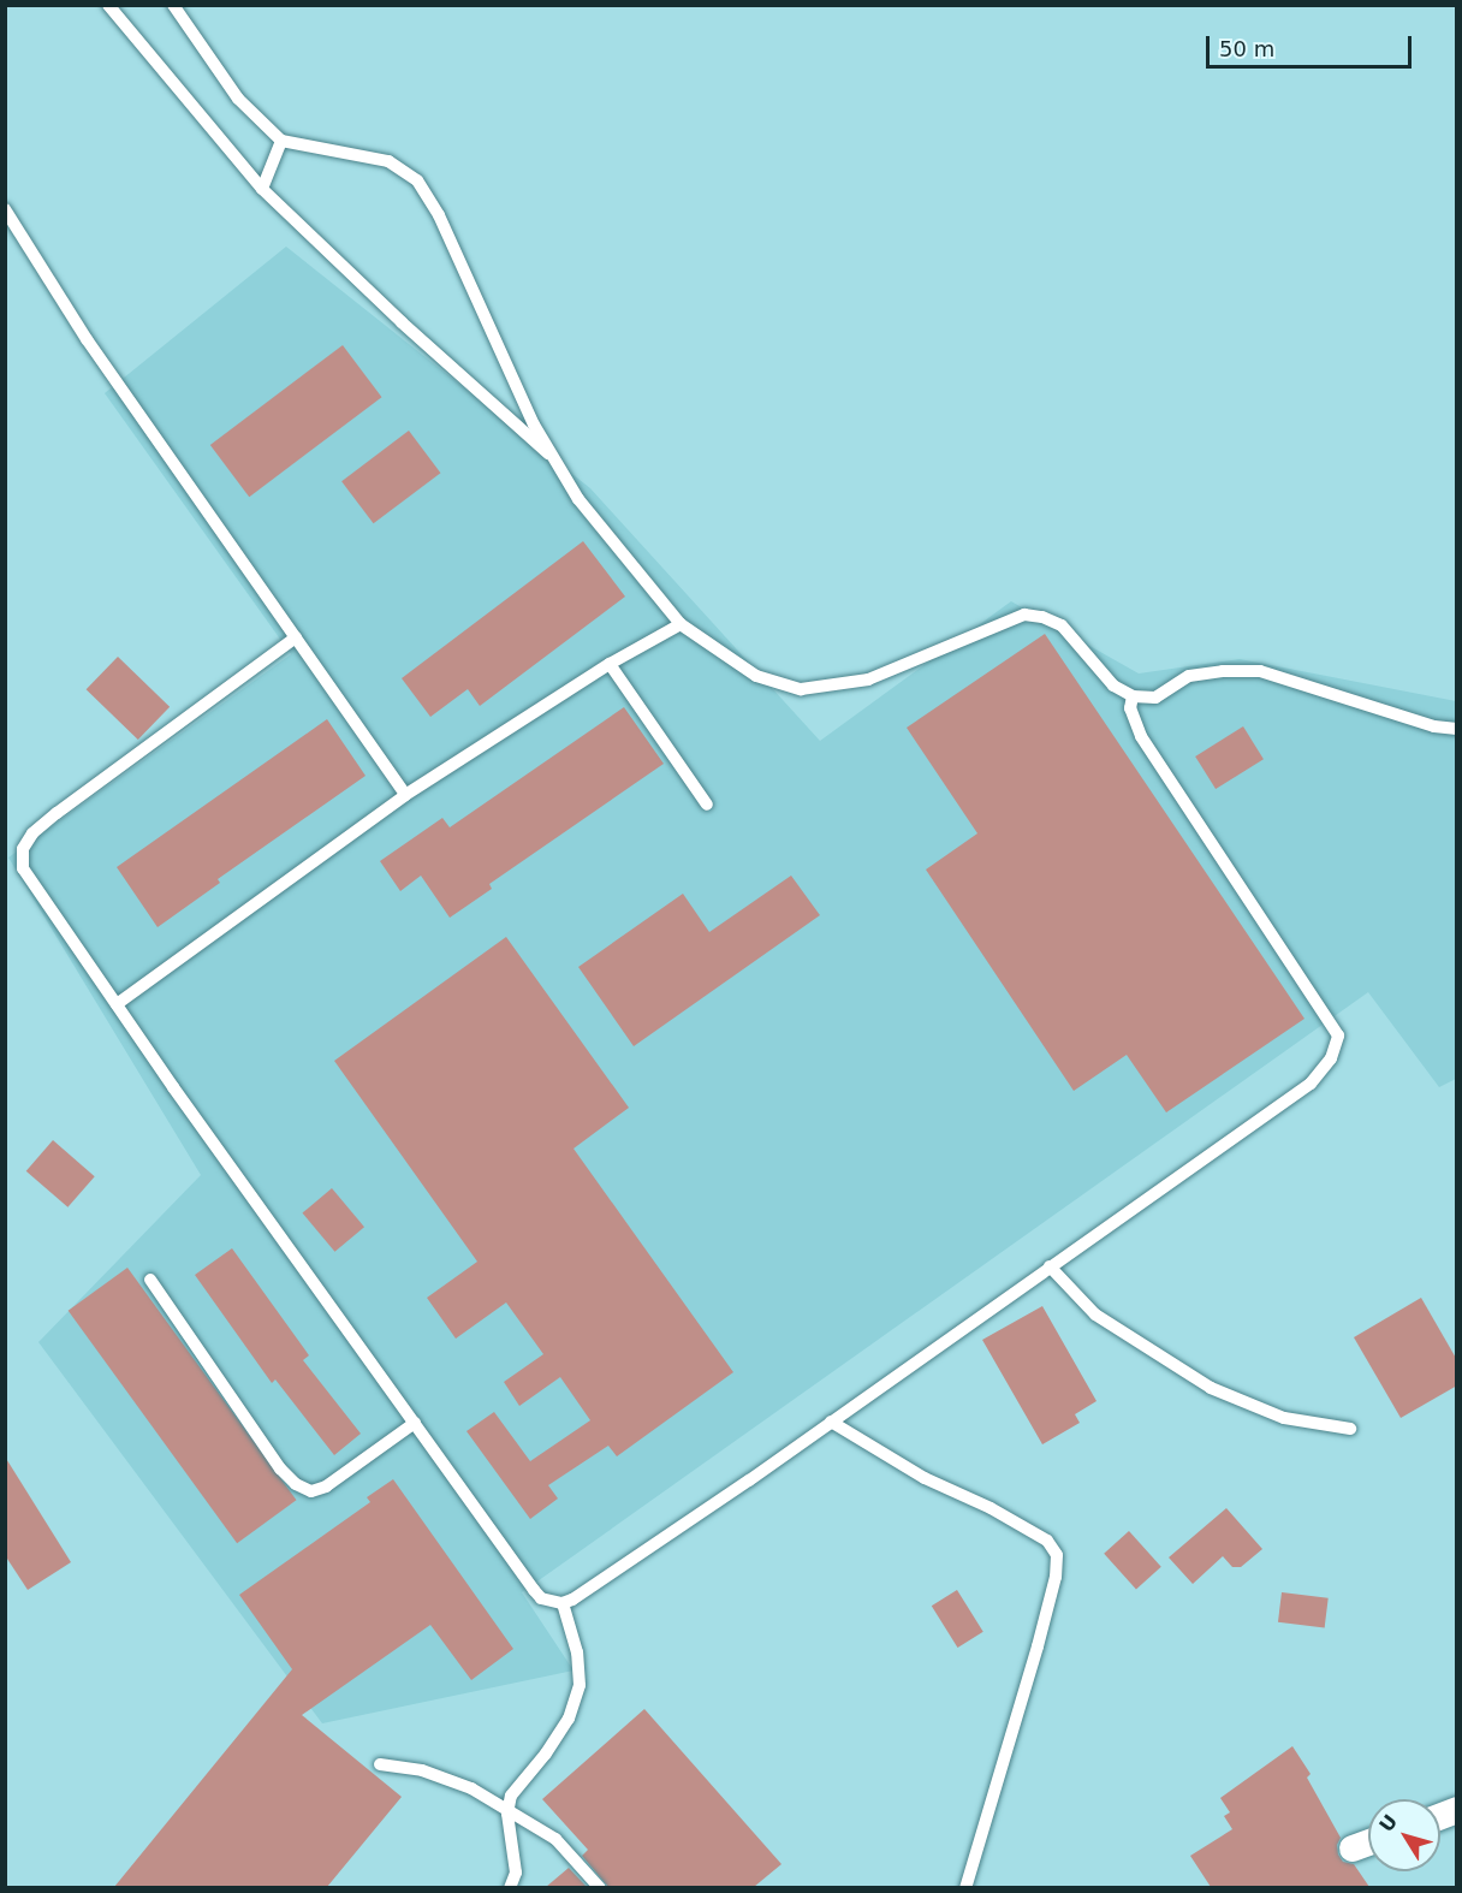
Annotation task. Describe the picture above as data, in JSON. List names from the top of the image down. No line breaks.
{"scale_bar":"50 m","north":"top left"}
